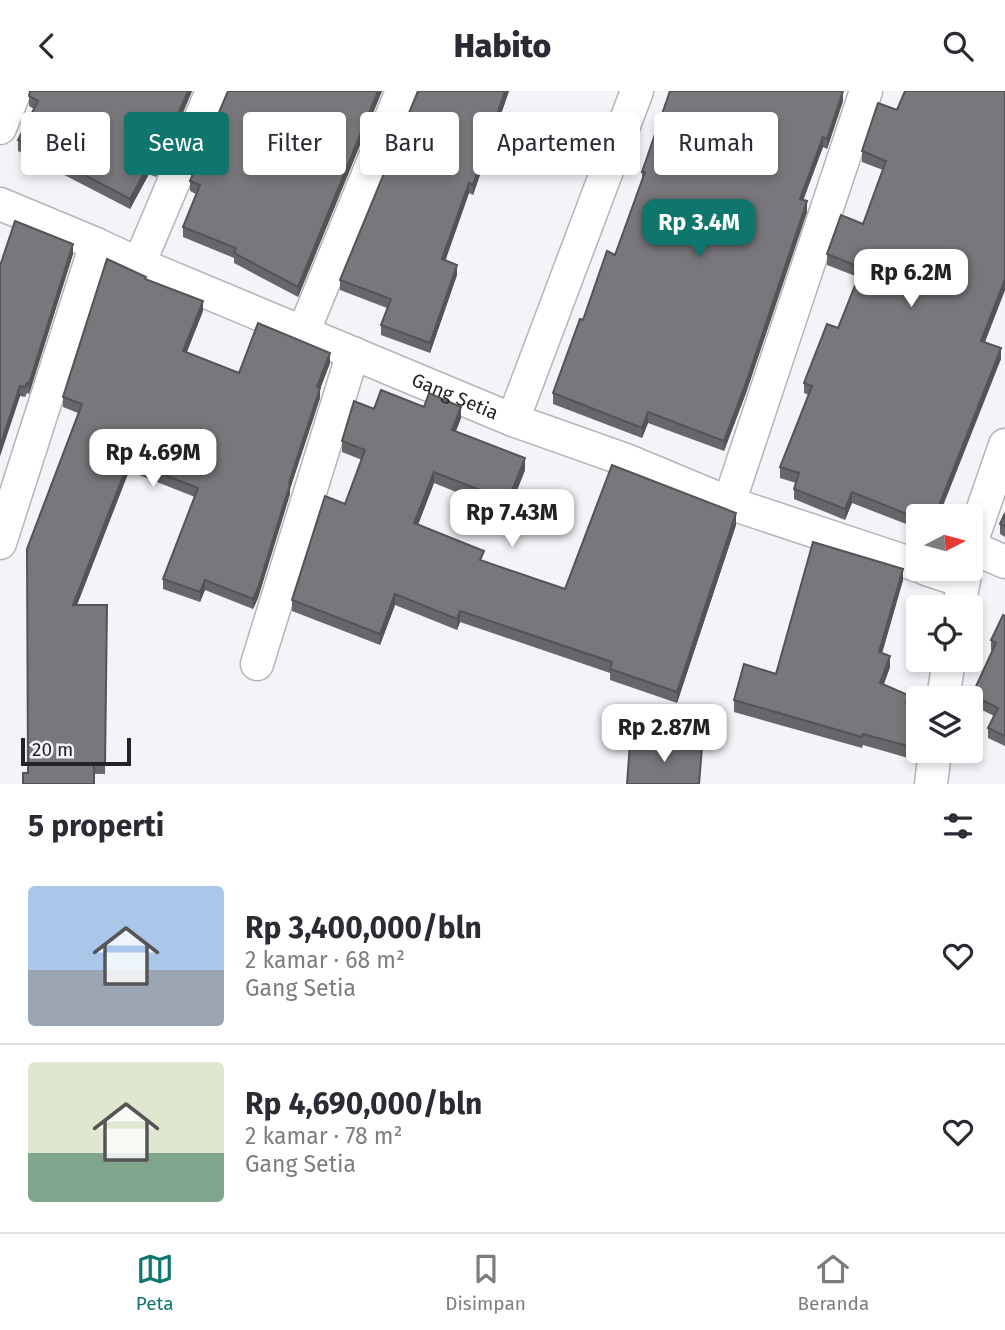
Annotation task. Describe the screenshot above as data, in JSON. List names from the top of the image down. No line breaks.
{"streets":{"street":["Gang Setia"]},"scale_bar":"20 m","north":"right","page":{"header":"Habito","chip":["Beli","Sewa","Filter","Baru","Apartemen","Rumah"],"price":["Rp 3.4M","Rp 6.2M","Rp 4.69M","Rp 7.43M","Rp 2.87M"],"scale":"20 m","heading":"5 properti","list":[{"name":"Rp 3,400,000/bln","note":"2 kamar · 68 m² · Gang Setia"},{"name":"Rp 4,690,000/bln","note":"2 kamar · 78 m² · Gang Setia"}],"tabs":["Peta","Disimpan","Beranda"]}}
